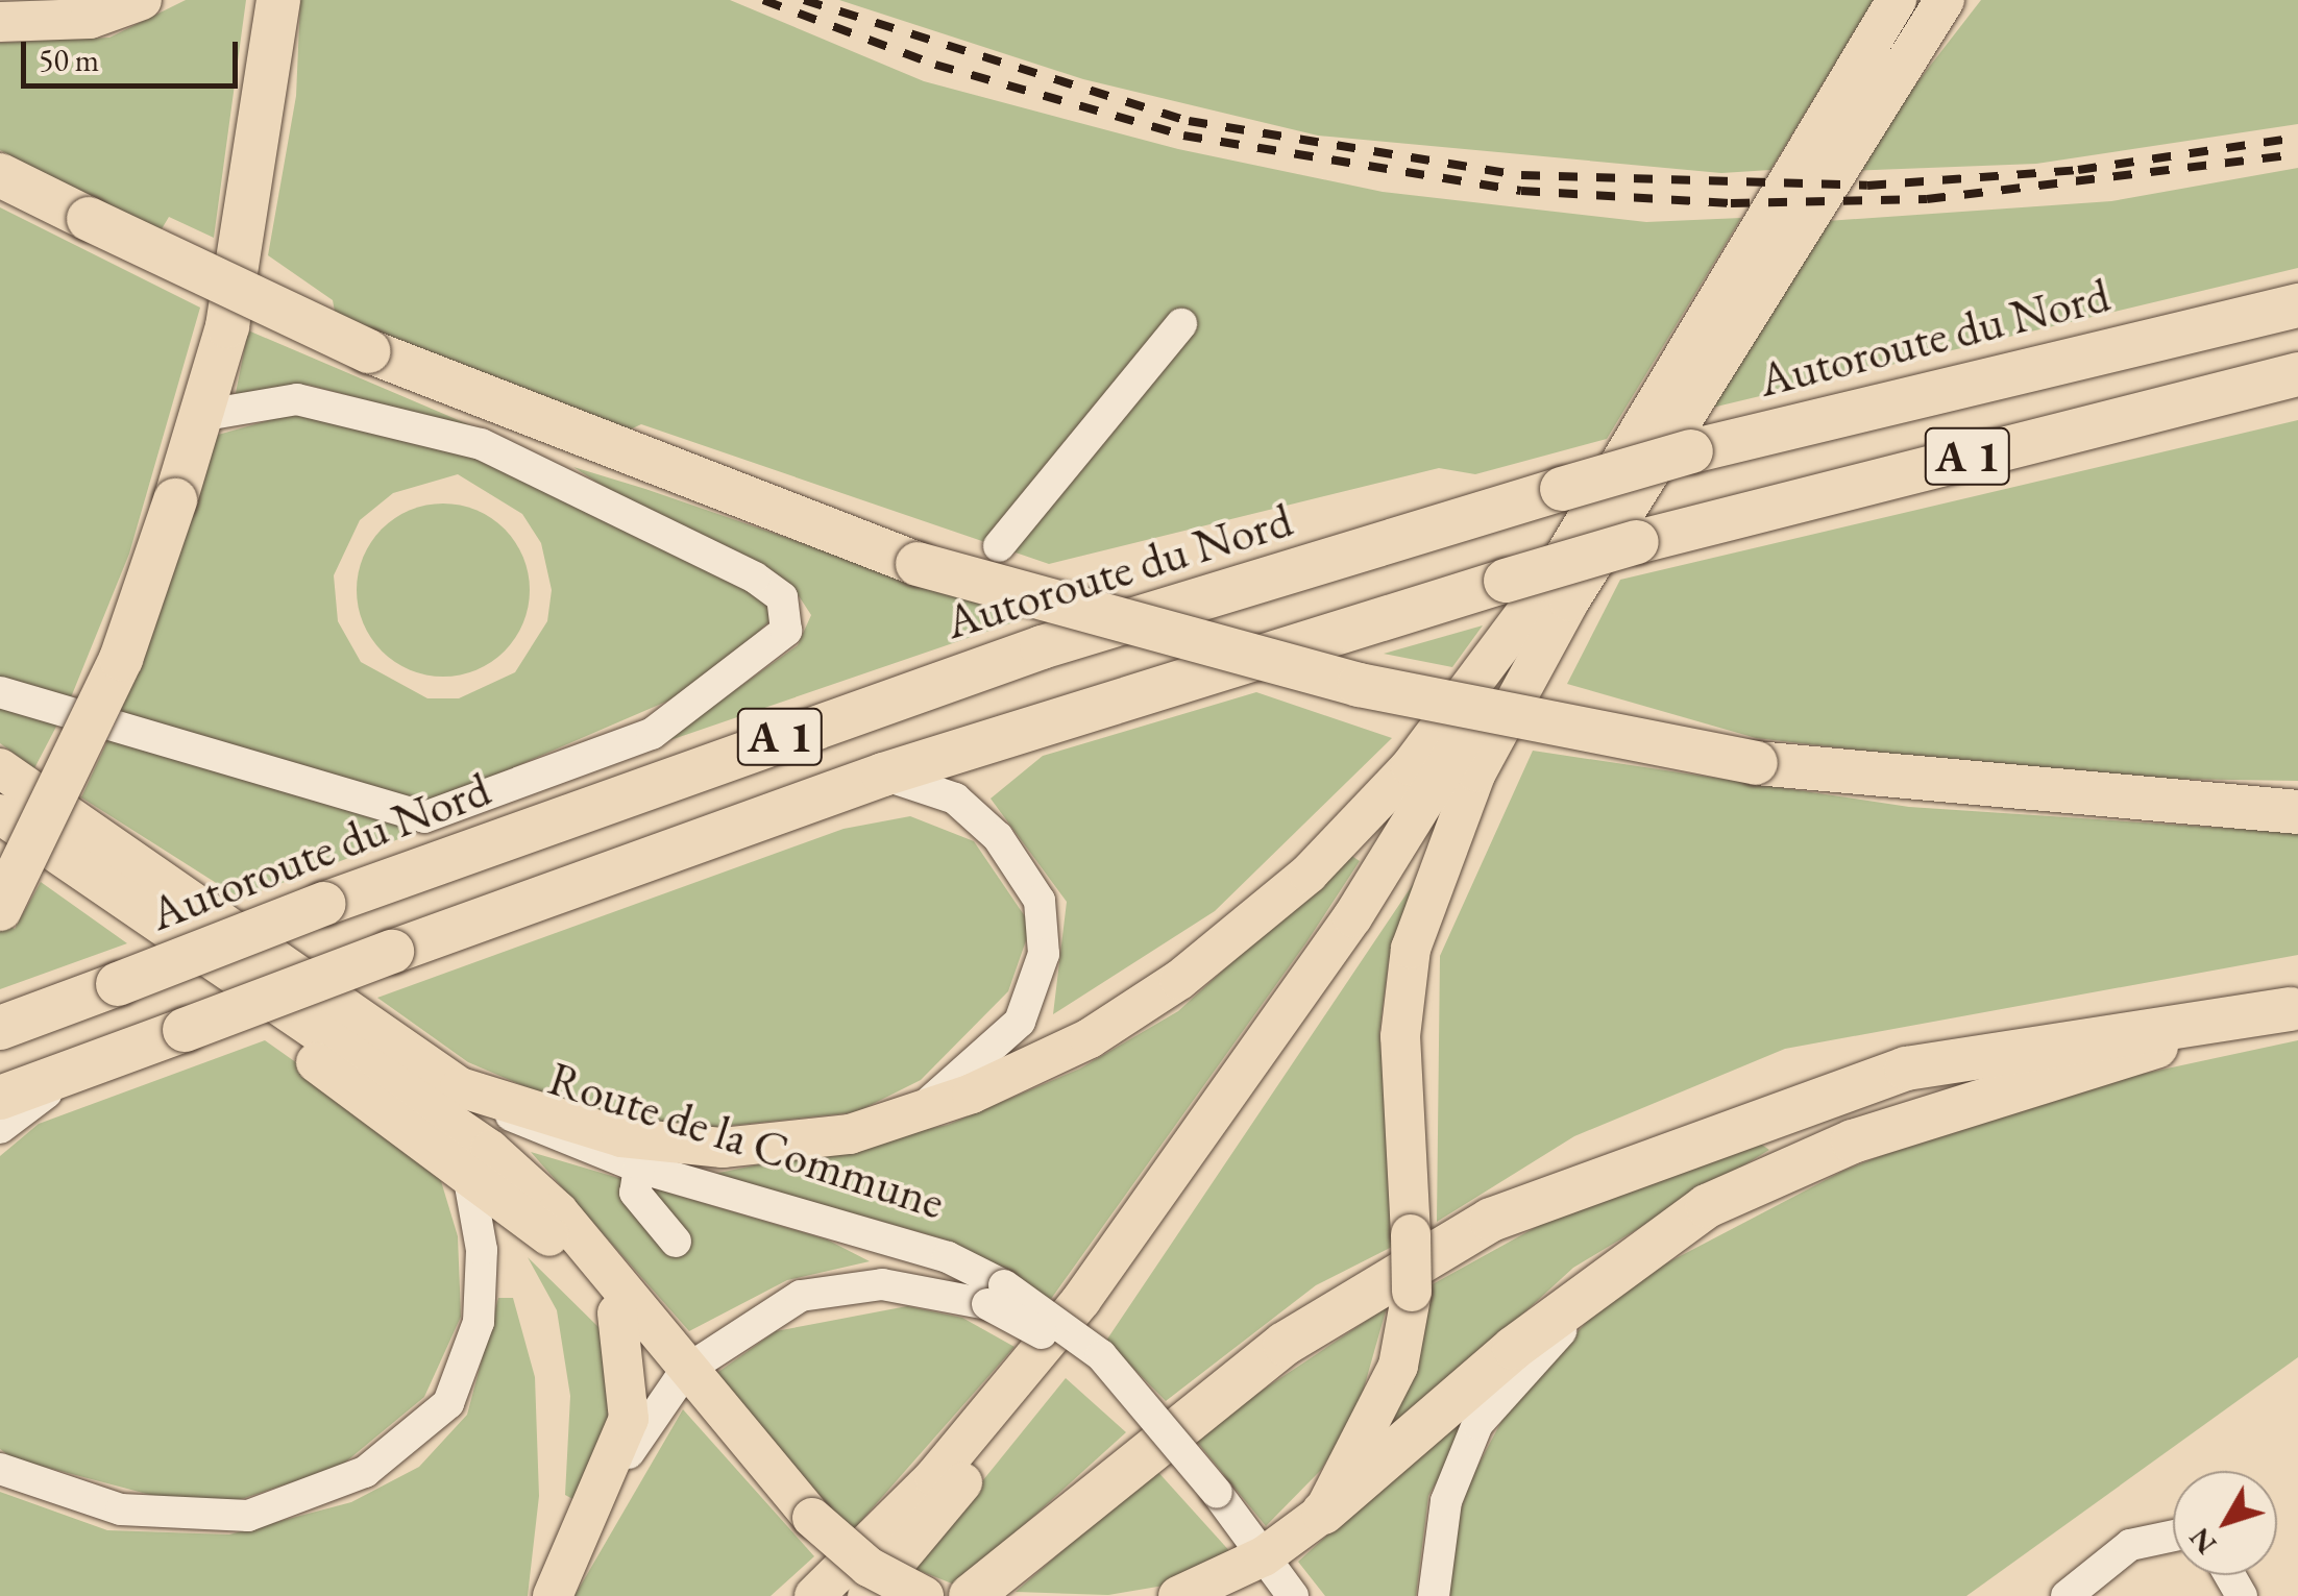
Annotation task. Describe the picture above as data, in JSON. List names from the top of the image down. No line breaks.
{"streets":{"highway":["Autoroute du Nord","A 1"],"main road":["Route de la Commune"]},"scale_bar":"50 m","north":"bottom left"}
